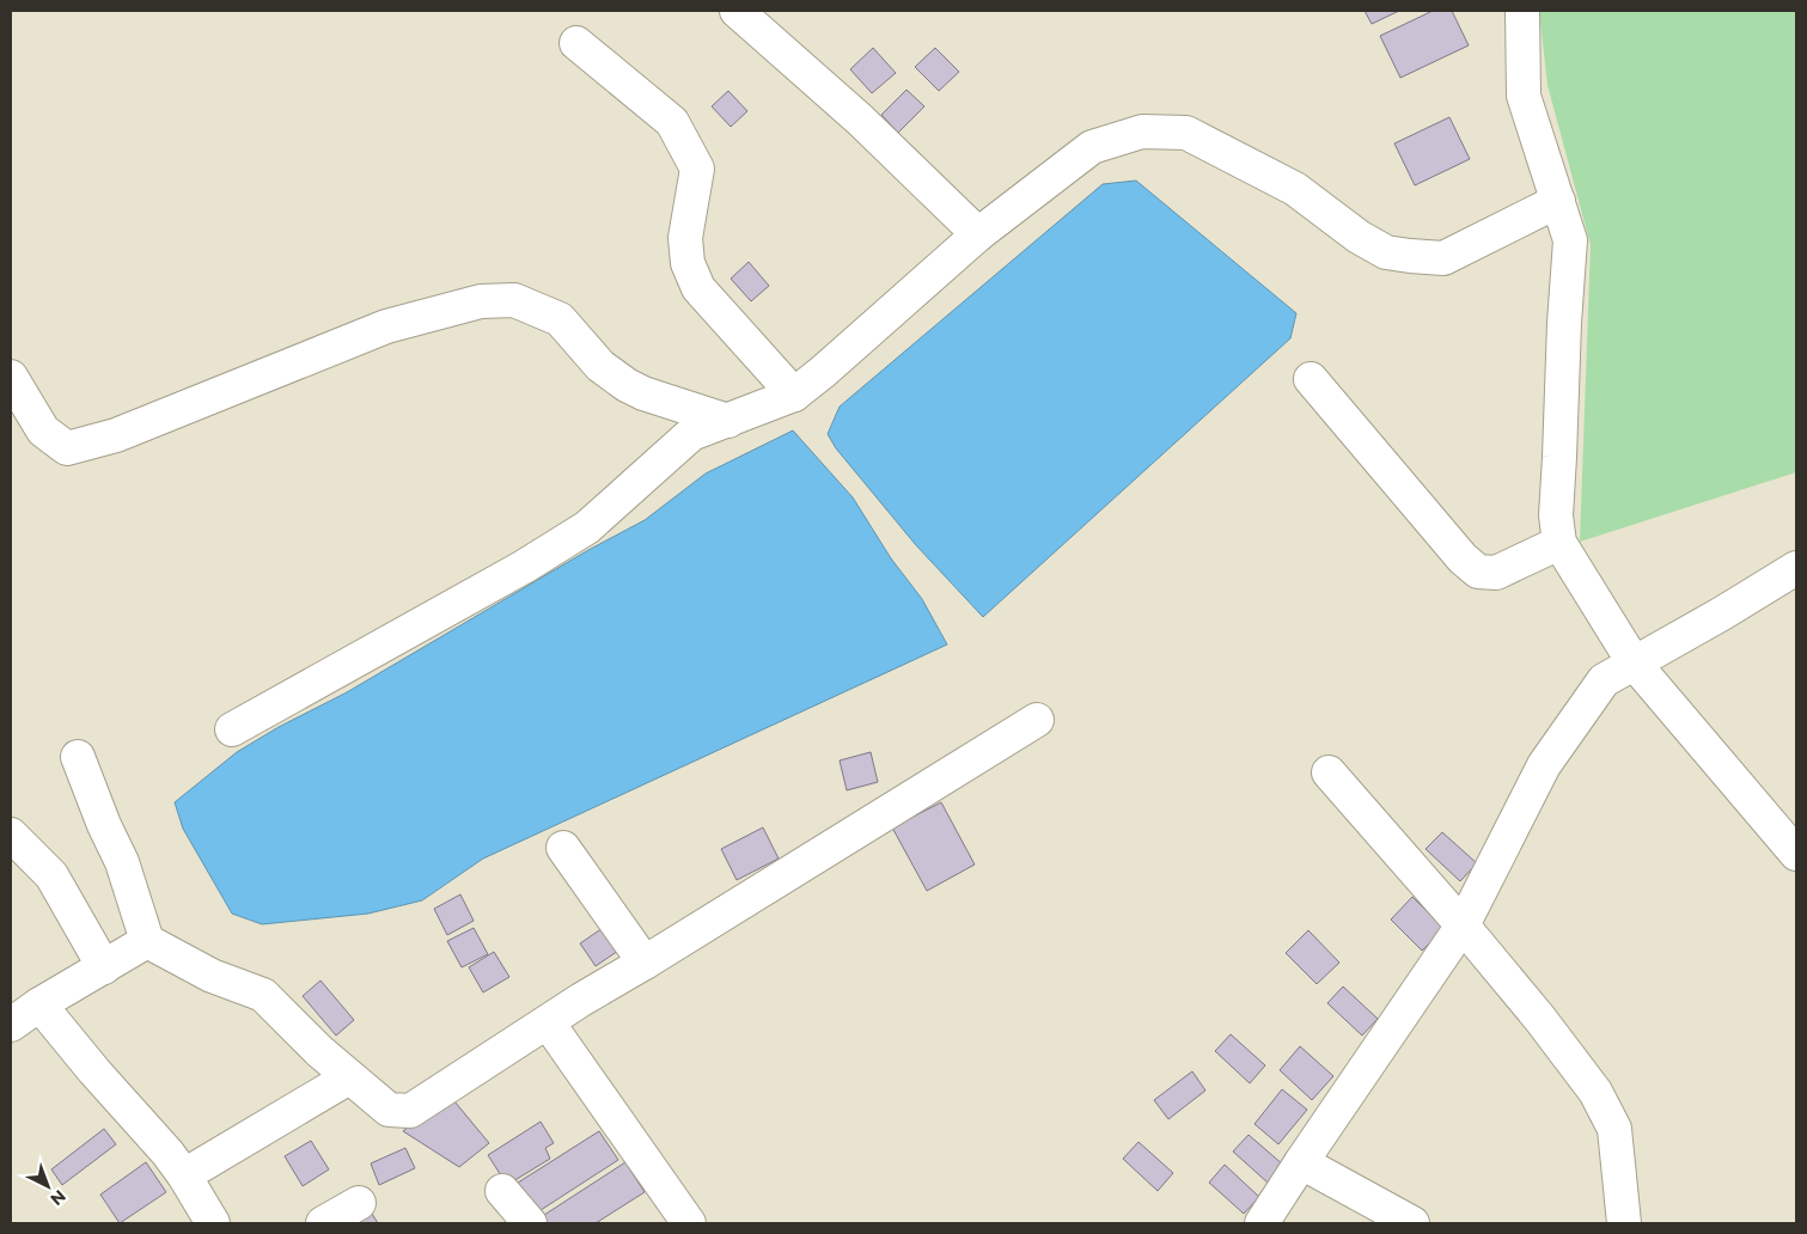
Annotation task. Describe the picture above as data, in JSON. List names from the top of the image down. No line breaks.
{"north":"bottom right"}
